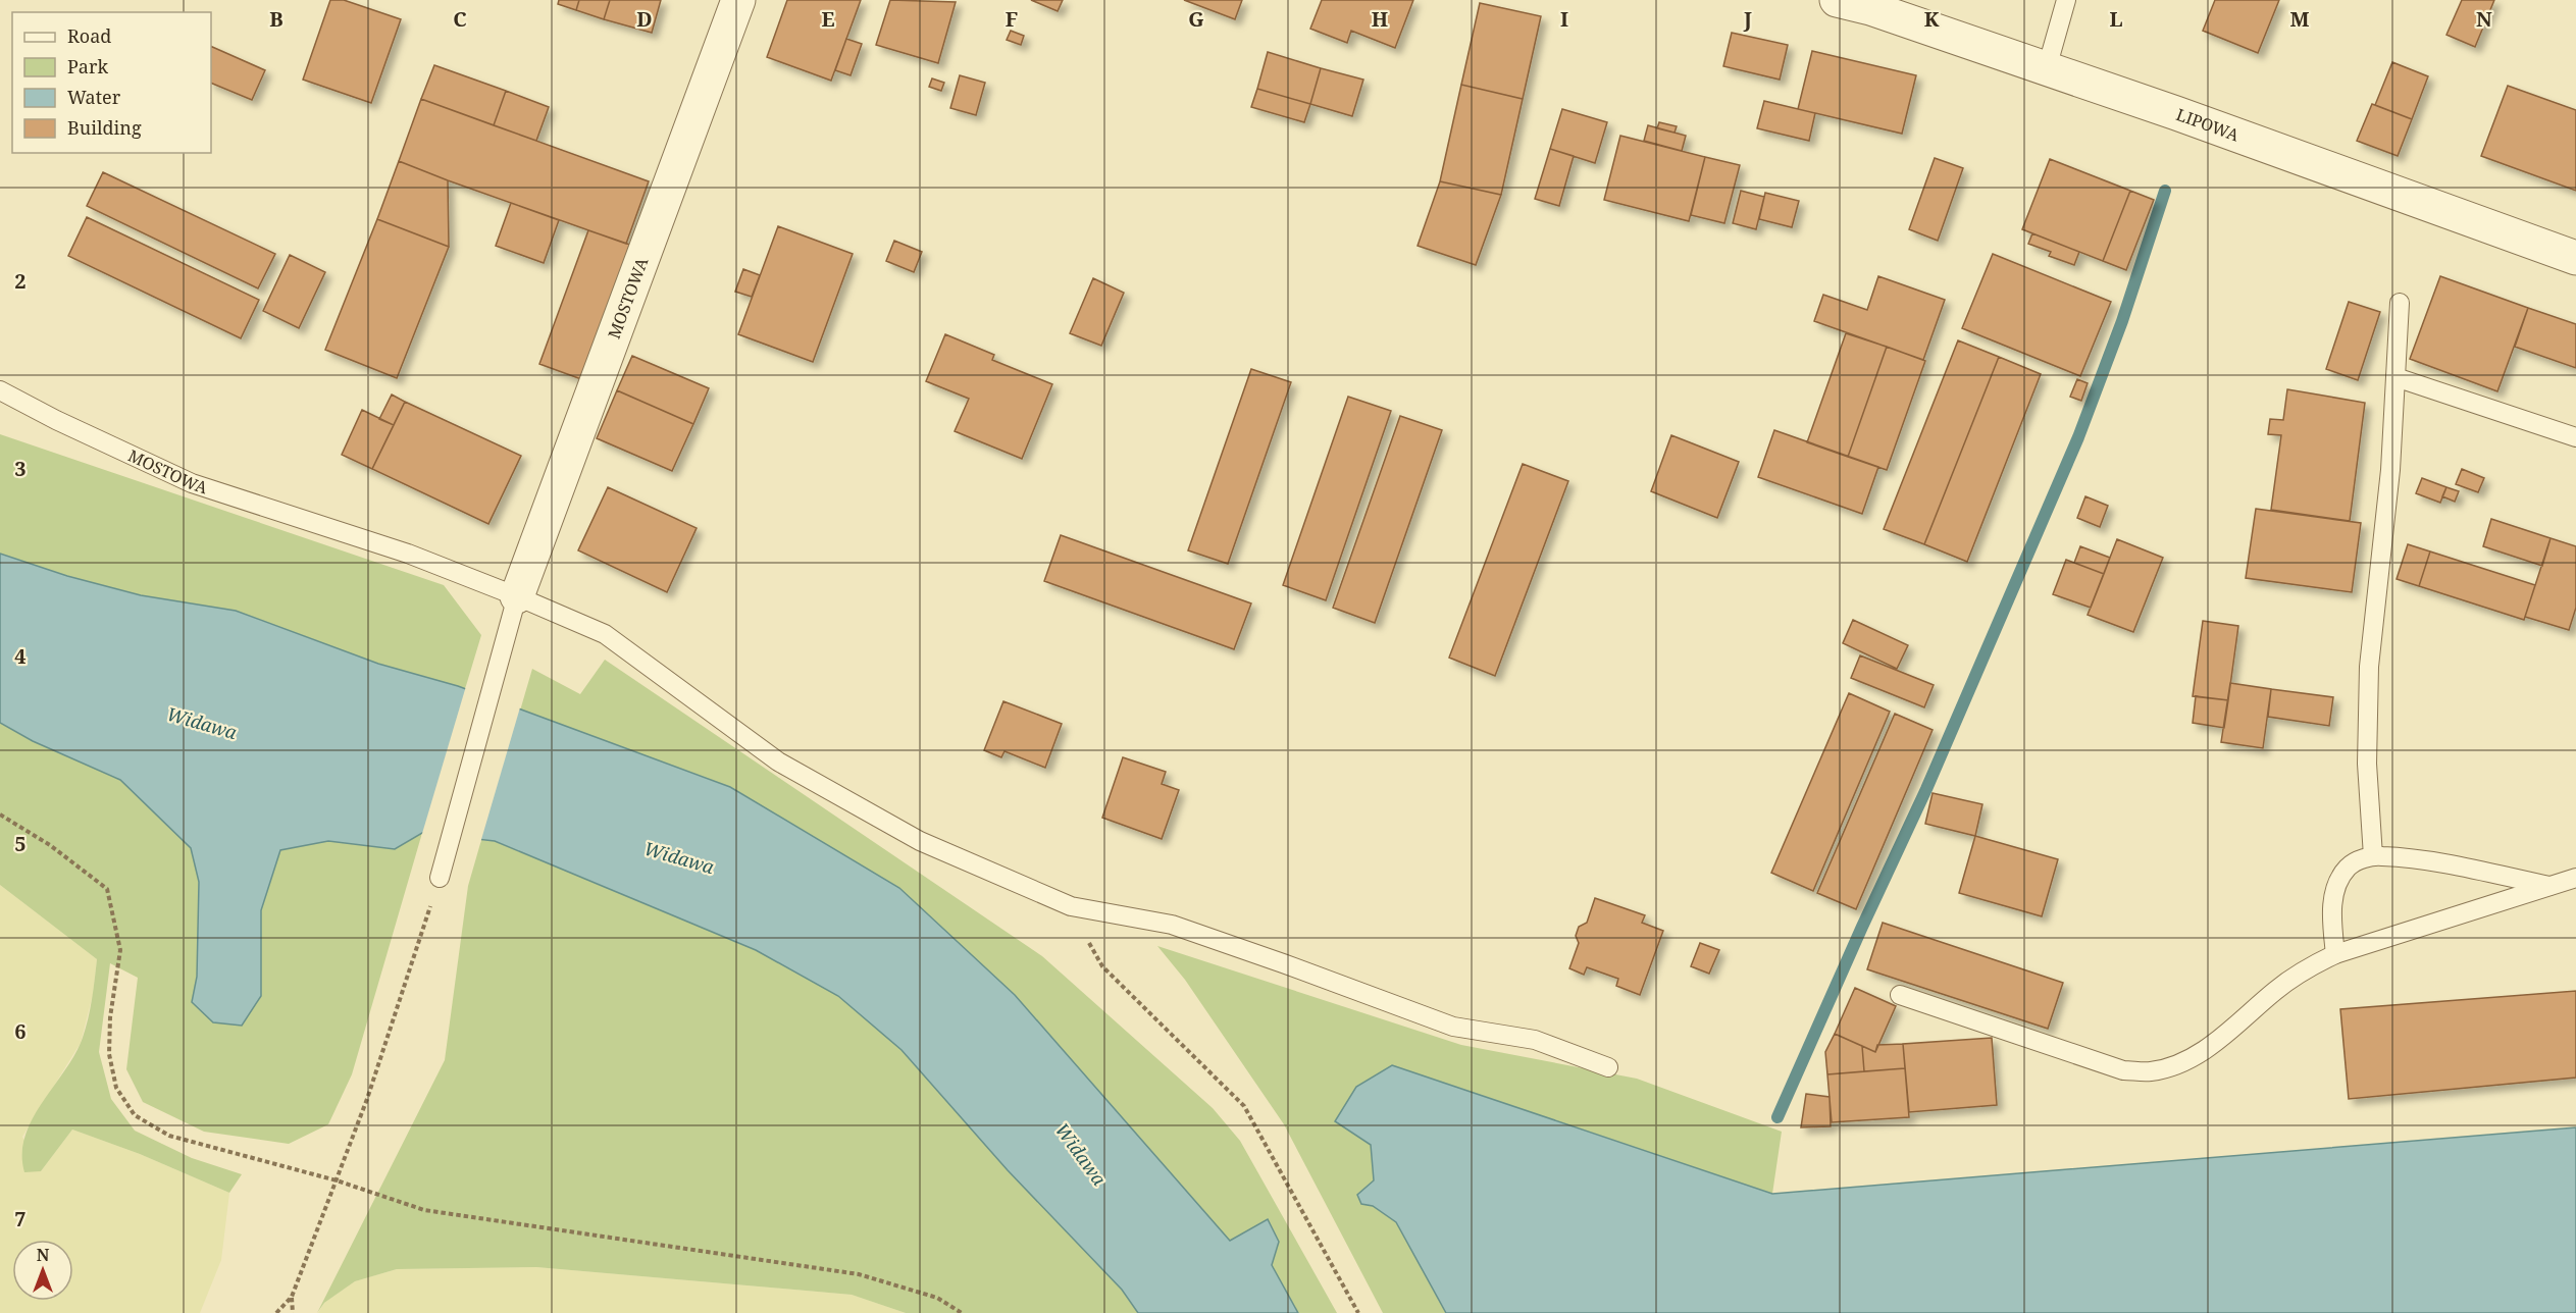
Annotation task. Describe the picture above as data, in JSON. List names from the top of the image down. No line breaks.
{"streets":{"street":["LIPOWA","MOSTOWA"]},"water":["Widawa"],"legend":["Road","Park","Water","Building"],"north":"top","grid":{"columns":["B","C","D","E","F","G","H","I","J","K","L","M","N"],"rows":["2","3","4","5","6","7"]}}
